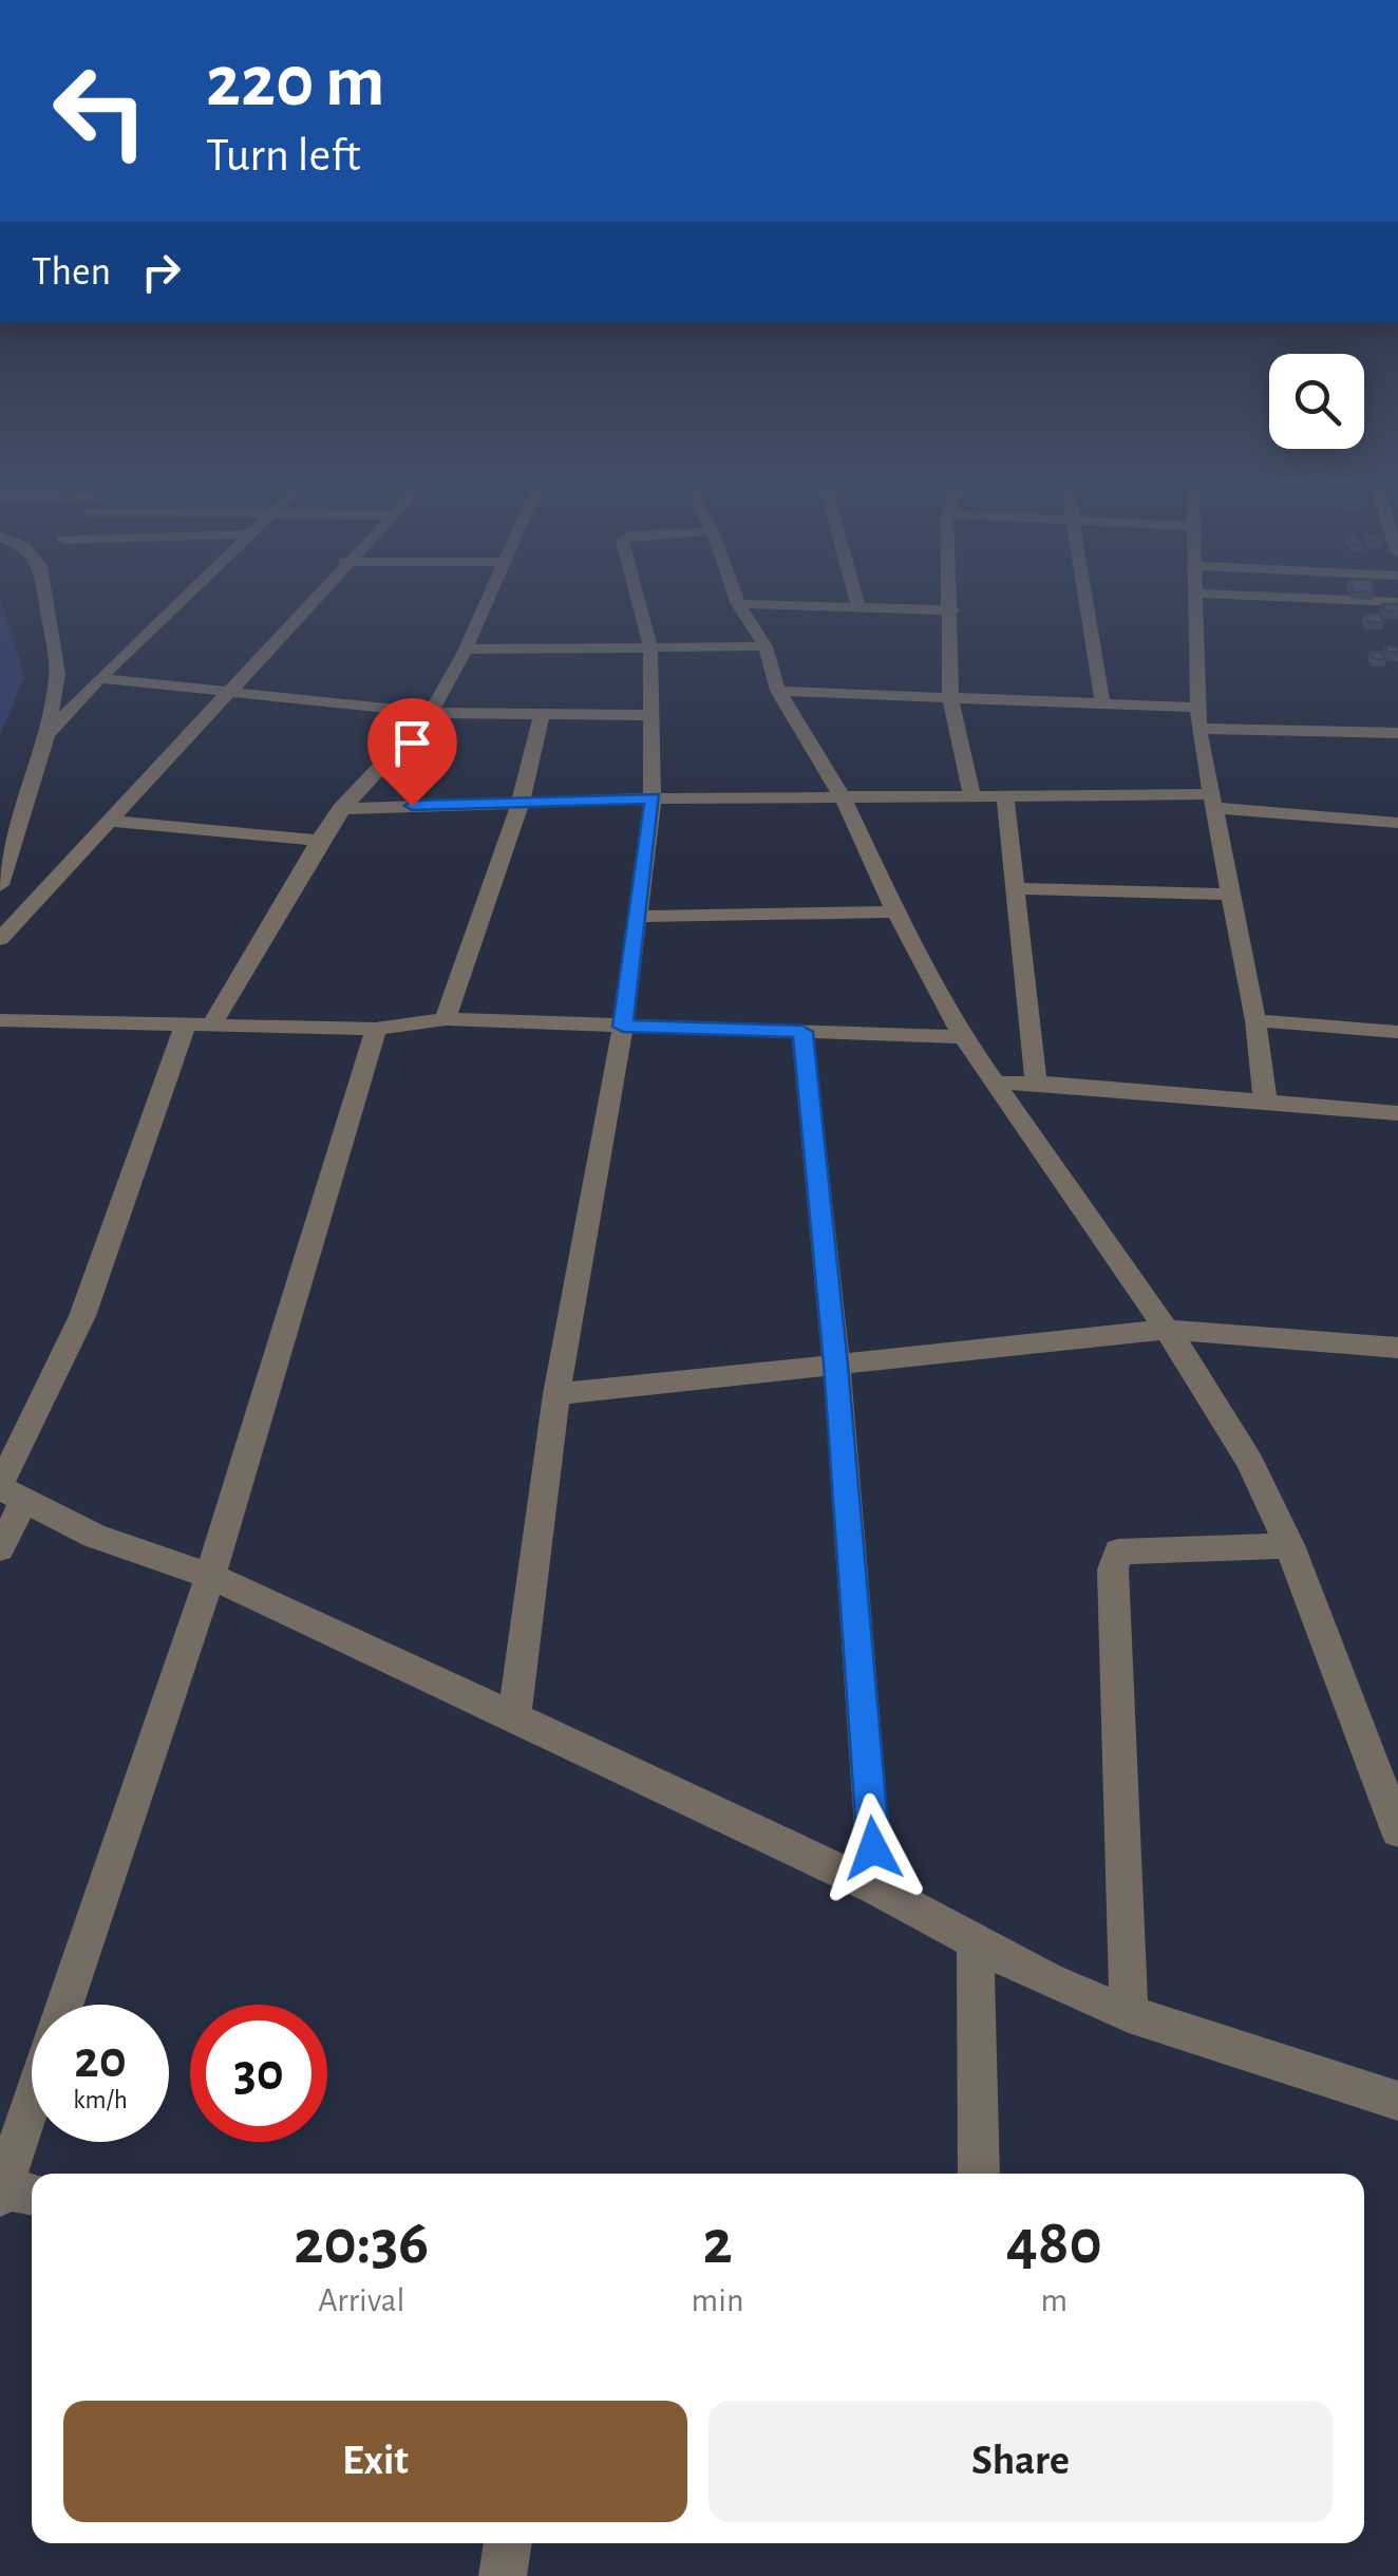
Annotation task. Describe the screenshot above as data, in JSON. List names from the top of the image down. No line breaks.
{"page":{"turn":["220 m","Turn left"],"then":"Then","speed":"20 km/h","limit":"30","eta":["20:36","Arrival","2","min","480","m"],"buttons":["Exit","Share"]}}
